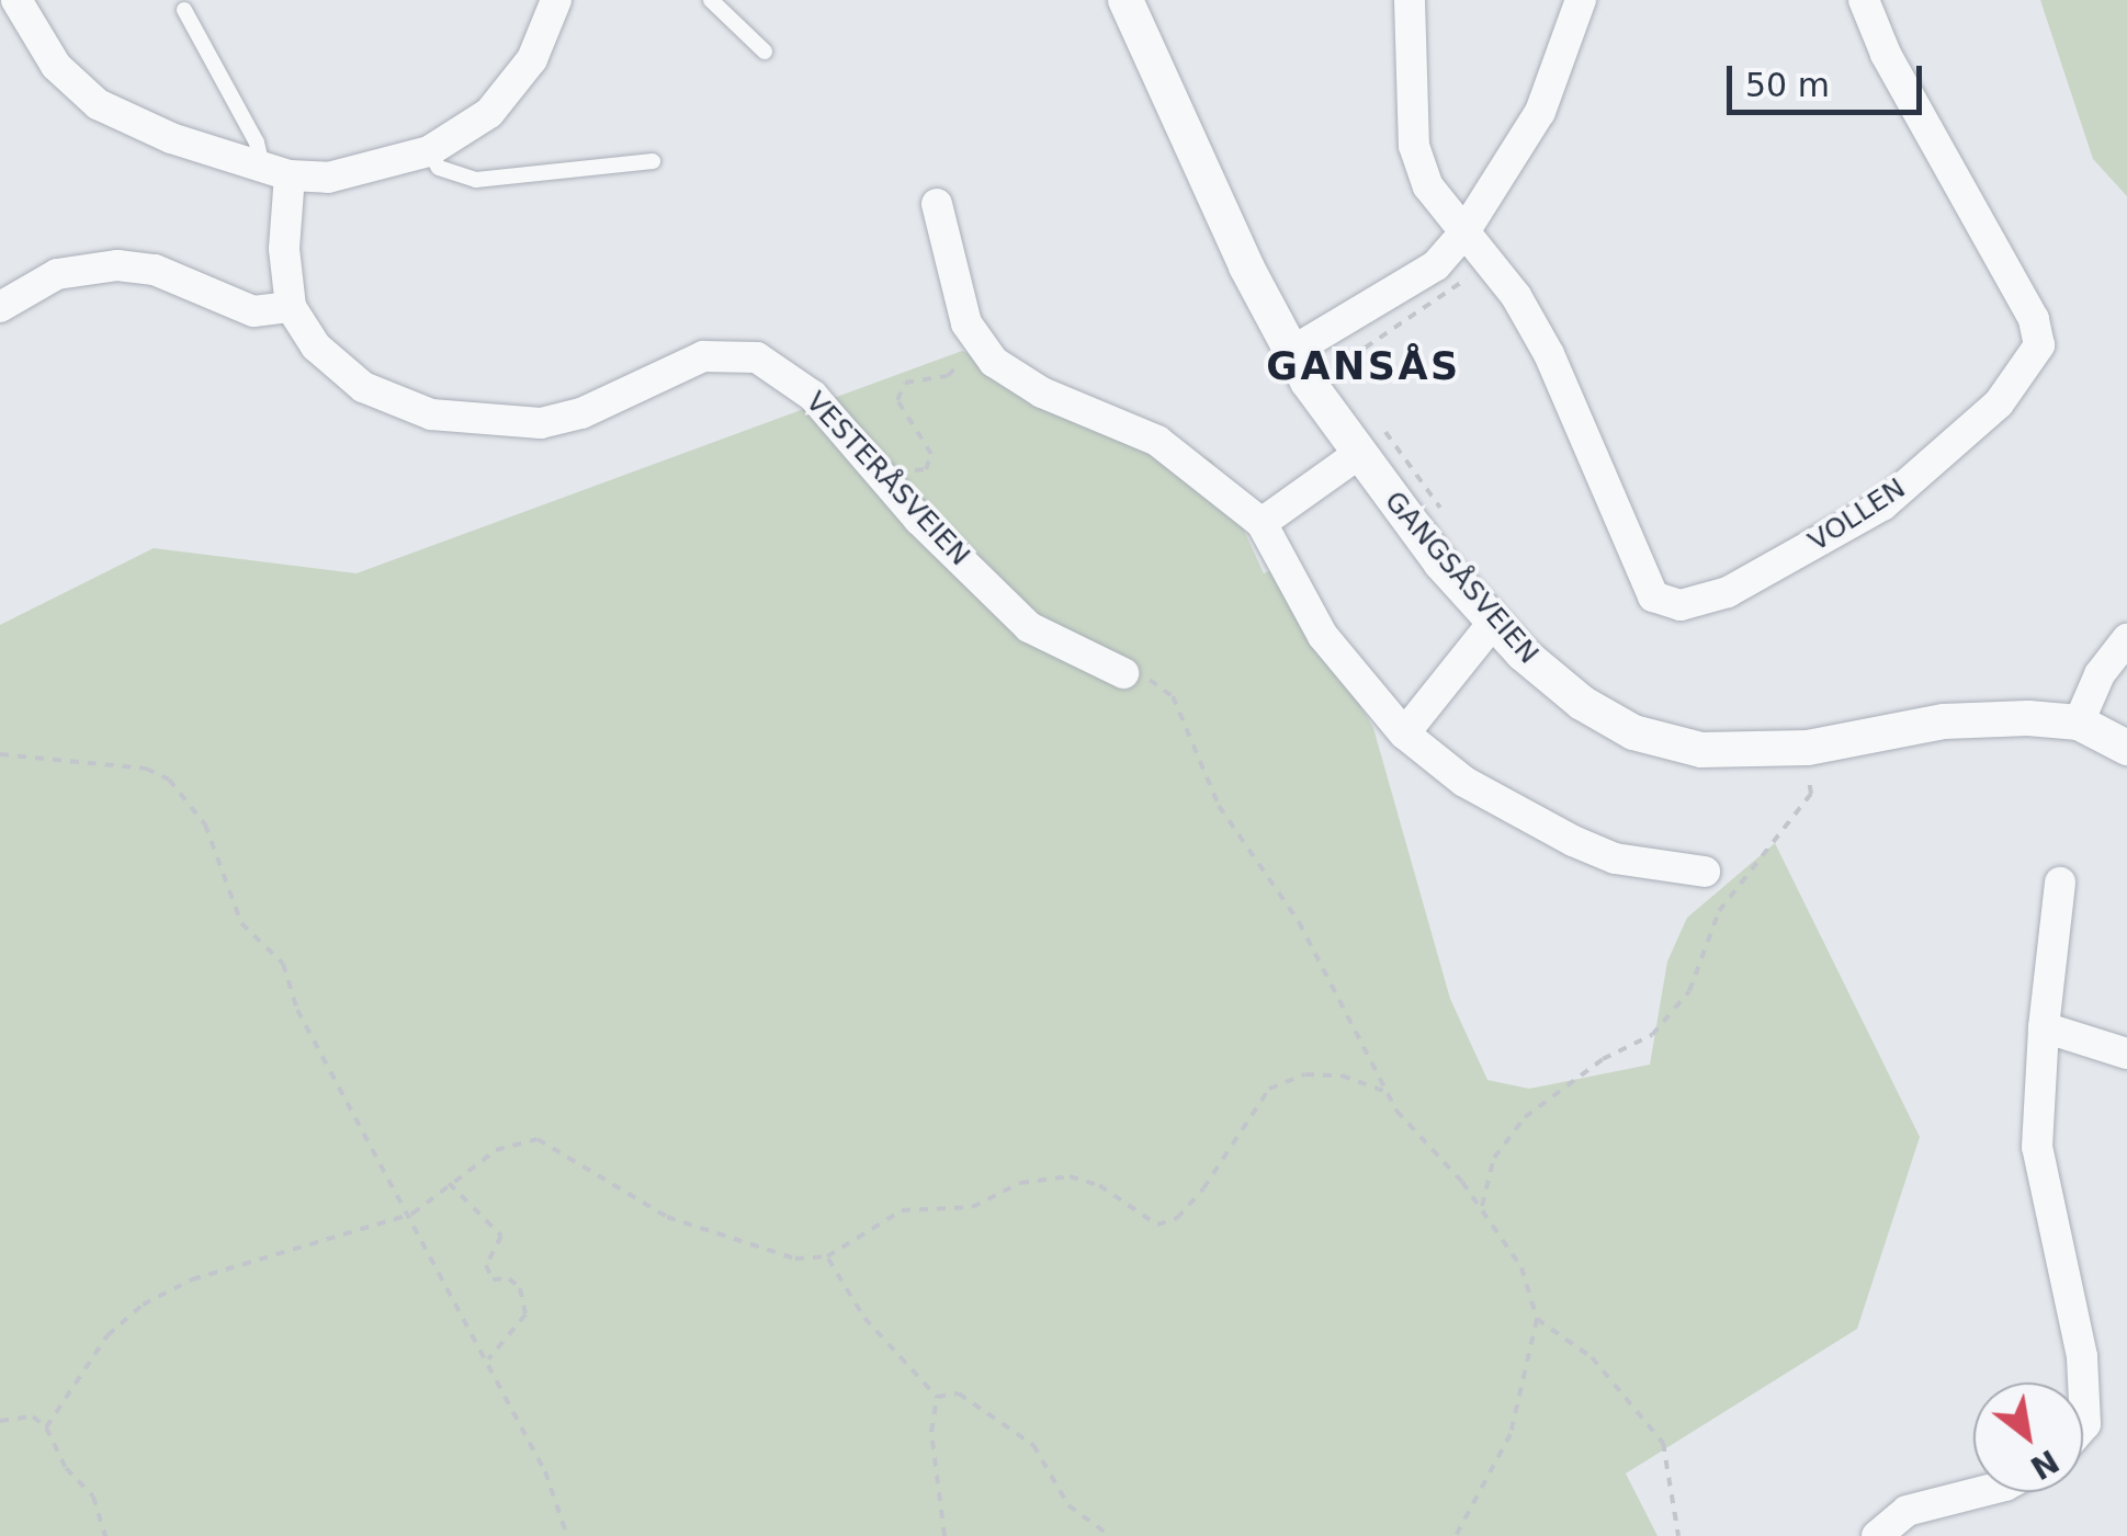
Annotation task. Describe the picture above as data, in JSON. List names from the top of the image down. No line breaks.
{"streets":{"street":["VESTERÅSVEIEN","VOLLEN","GANGSÅSVEIEN"]},"districts":["GANSÅS"],"scale_bar":"50 m","north":"bottom right"}
